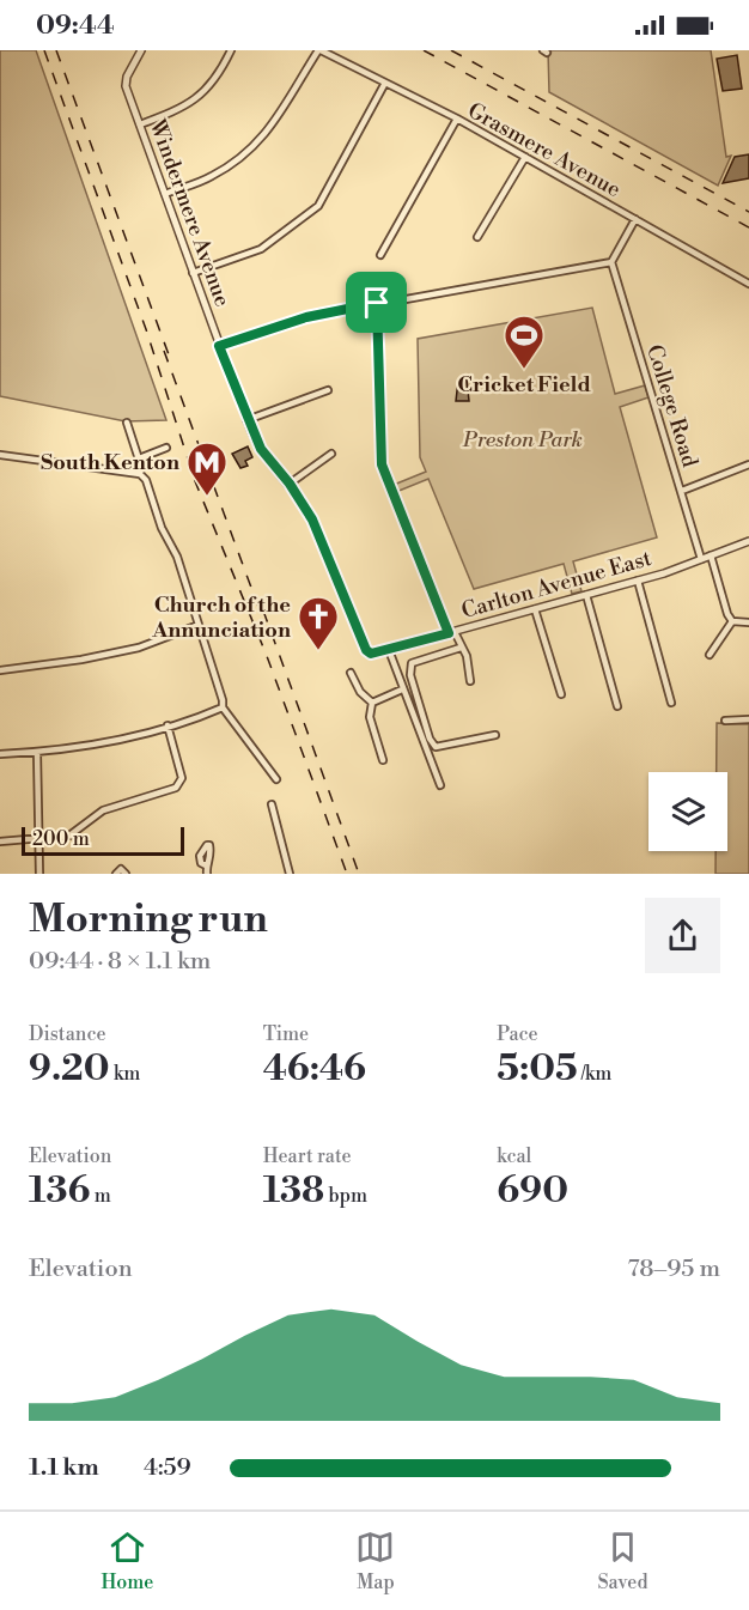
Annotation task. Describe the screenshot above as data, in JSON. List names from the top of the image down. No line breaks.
{"streets":{"street":["Grasmere Avenue","Windermere Avenue","College Road","Carlton Avenue East"]},"crossings":[["Windermere Avenue","Carlton Avenue East"],["College Road","Carlton Avenue East"]],"parks":["Preston Park"],"places":{"sports":["Cricket Field"],"metro station":["South Kenton"],"church":["Church of the Annunciation"]},"scale_bar":"200 m","page":{"status":"09:44","scale":"200 m","heading":["Morning run","09:44 · 8 × 1.1 km"],"stats":[["Distance","9.20 km"],["Time","46:46"],["Pace","5:05 /km"],["Elevation","136 m"],["Heart rate","138 bpm"],["kcal","690"]],"chart":["Elevation","78–95 m"],"list":[{"name":"1.1 km","note":"4:59"}],"tabs":["Home","Map","Saved"]}}
